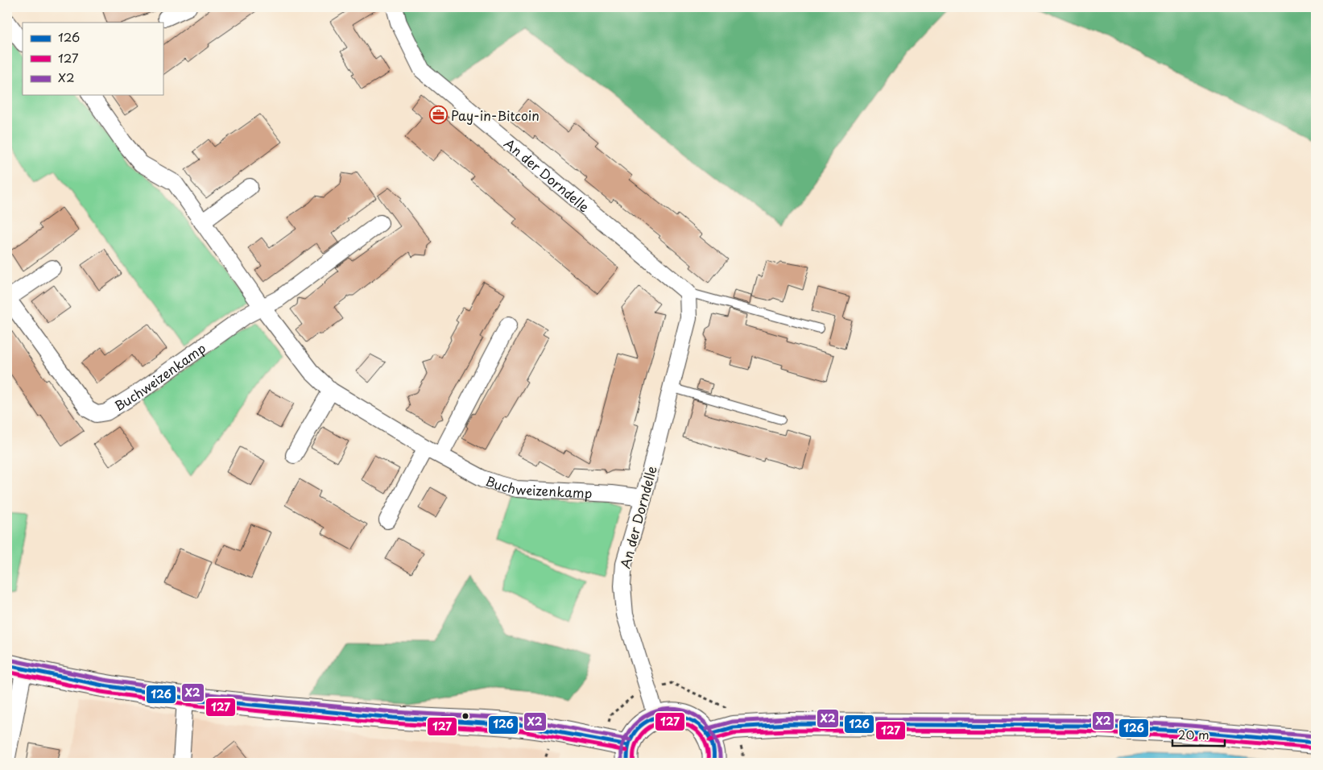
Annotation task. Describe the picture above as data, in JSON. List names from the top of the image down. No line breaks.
{"streets":{"street":["An der Dorndelle","Buchweizenkamp"]},"crossings":[["An der Dorndelle","Buchweizenkamp"]],"places":{"office":["Pay-in-Bitcoin"]},"lines":["transit line X2","transit line 126","transit line 127"],"legend":["126","127","X2"],"scale_bar":"20 m"}
